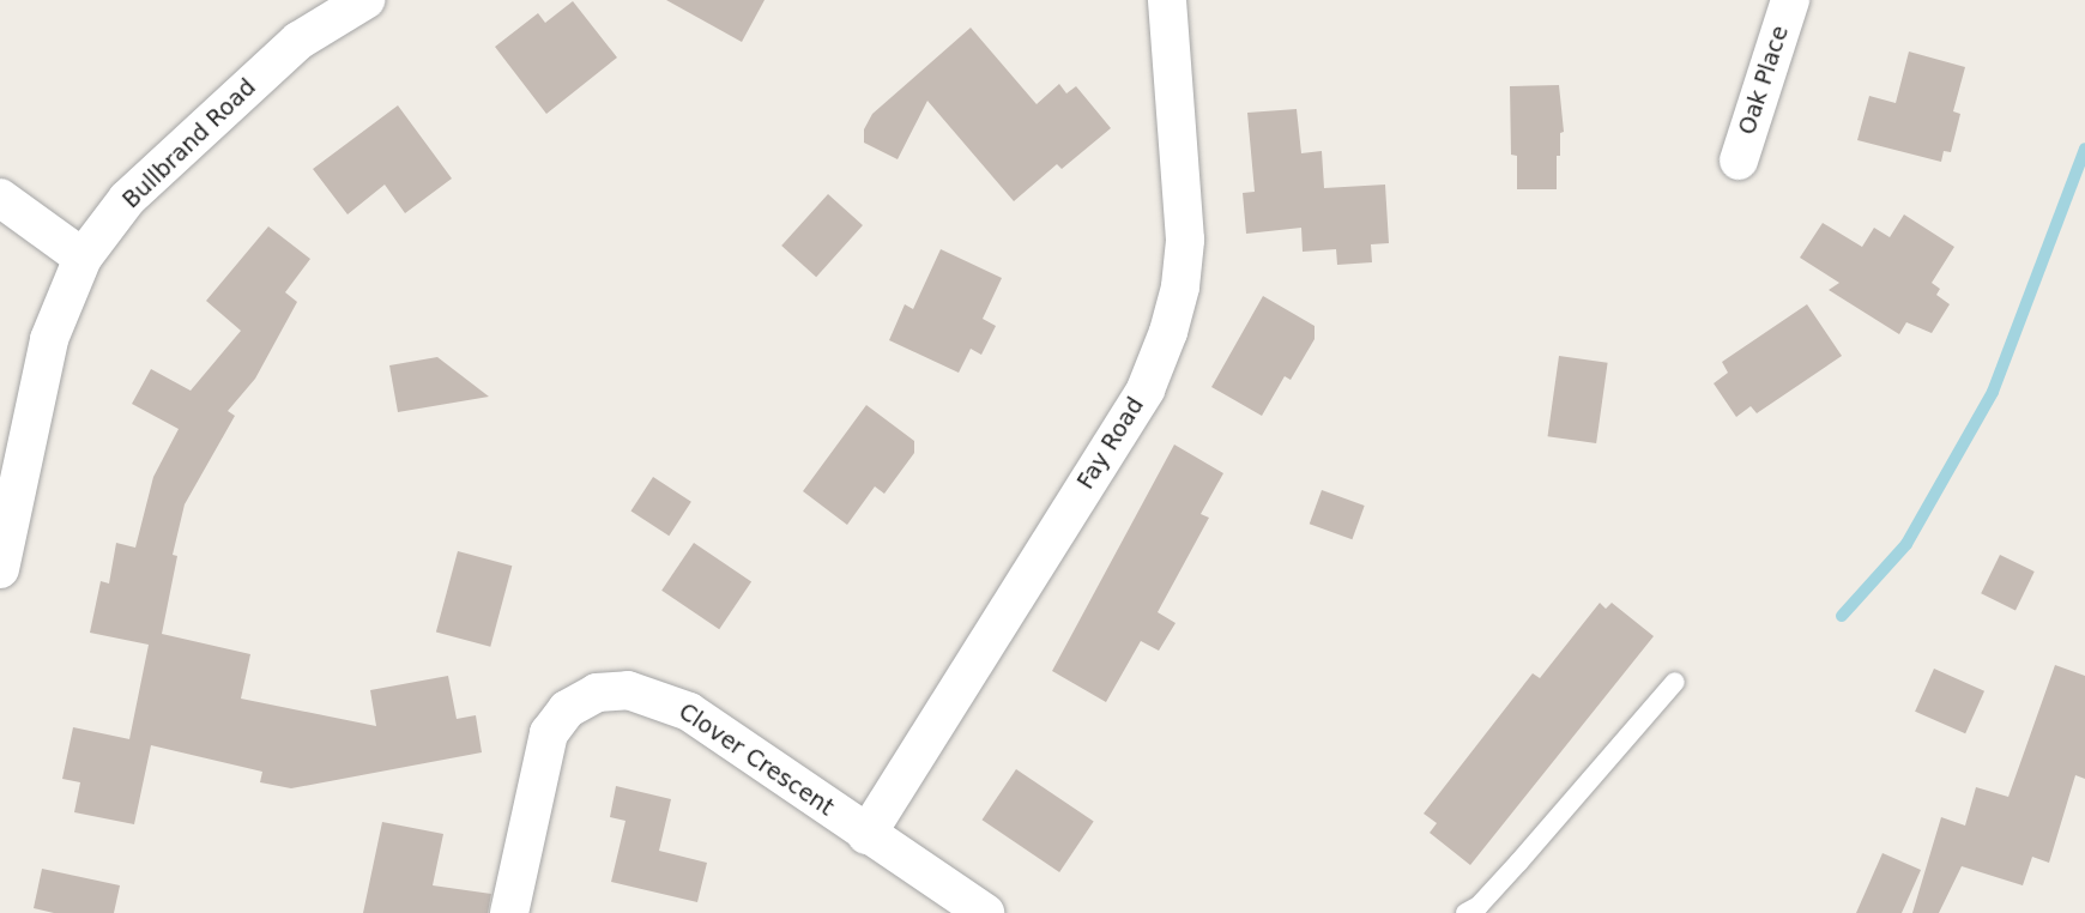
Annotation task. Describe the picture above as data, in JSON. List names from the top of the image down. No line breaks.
{"streets":{"street":["Oak Place","Bullbrand Road","Fay Road","Clover Crescent"]},"crossings":[["Fay Road","Clover Crescent"]]}
